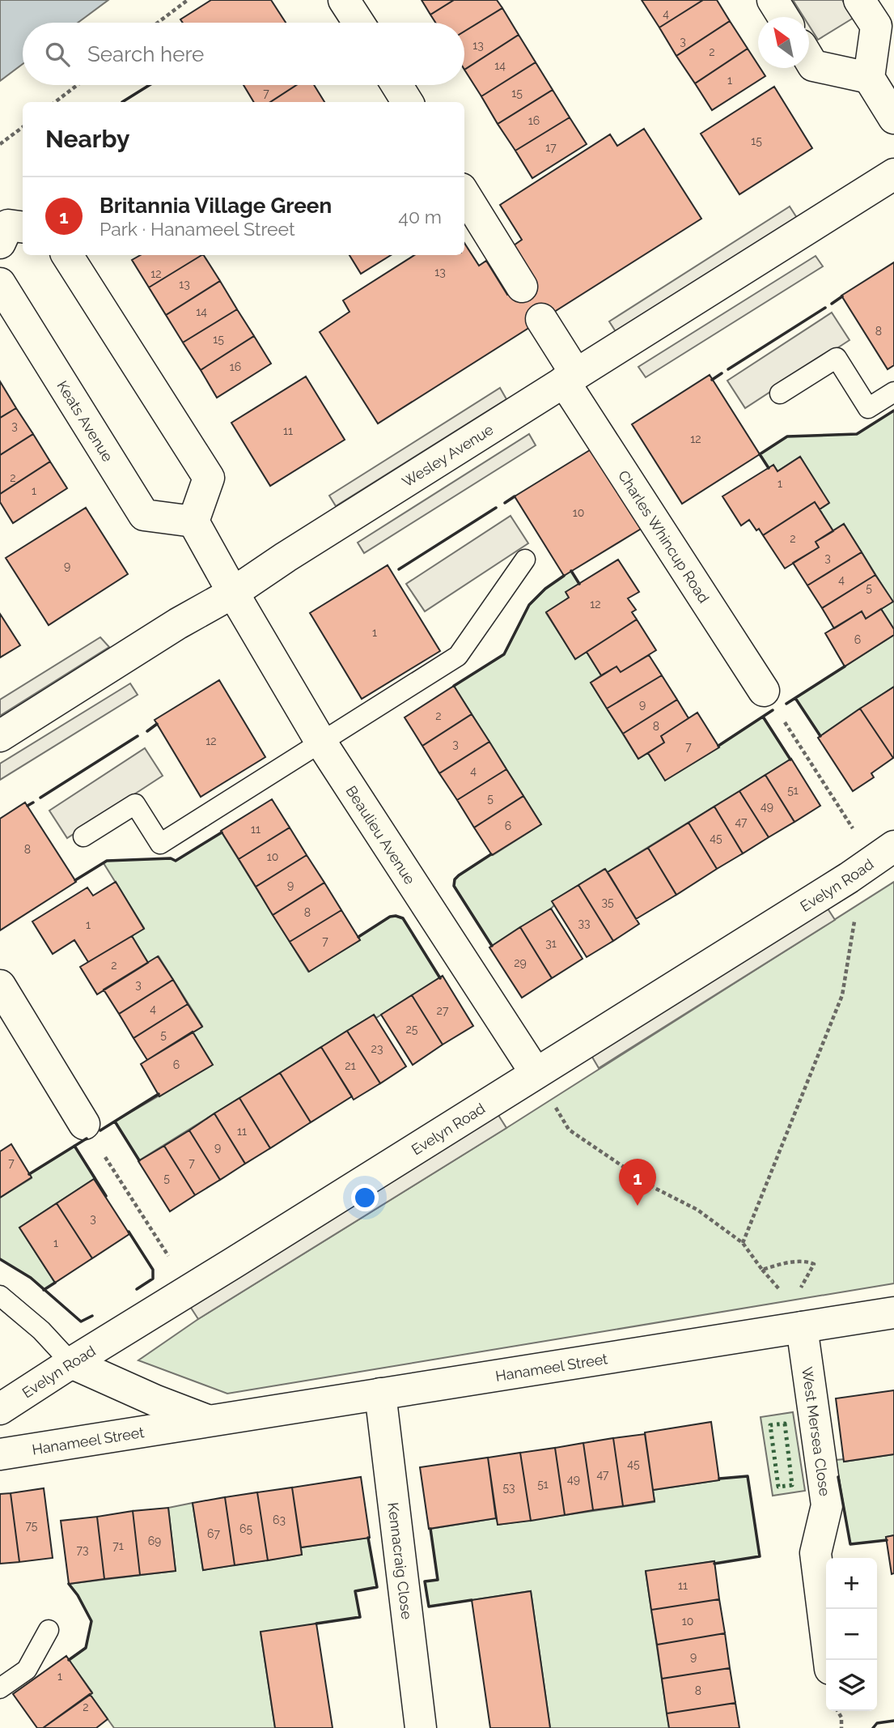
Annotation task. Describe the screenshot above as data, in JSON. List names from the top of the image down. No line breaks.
{"streets":{"street":["Keats Avenue","Wesley Avenue","Charles Whincup Road","Beaulieu Avenue","Evelyn Road","Hanameel Street","West Mersea Close","Kennacraig Close"]},"crossings":[["Wesley Avenue","Charles Whincup Road"],["Wesley Avenue","Beaulieu Avenue"],["Beaulieu Avenue","Evelyn Road"],["Evelyn Road","Hanameel Street"],["Hanameel Street","West Mersea Close"],["Hanameel Street","Kennacraig Close"]],"house_numbers":["4","3","13","2","14","1","7","15","16","15","17","13","12","13","14","8","15","16","3","11","12","2","1","1","10","2","3","9","4","5","12","1","6","9","2","8","12","3","7","4","51","5","49","47","6","11","45","8","10","9","35","8","33","1","7","31","29","2","3","4","27","25","5","23","6","21","11","9","7","7","5","3","1","45","47","49","51","53","63","75","65","67","69","71","73","11","10","9","1","8","2"],"north":"top left","page":{"search":"Search here","heading":"Nearby","list":[{"mark":"1","name":"Britannia Village Green","note":"Park · Hanameel Street","value":"40 m"}],"pins":"1","map_buttons":["+","−"]}}
